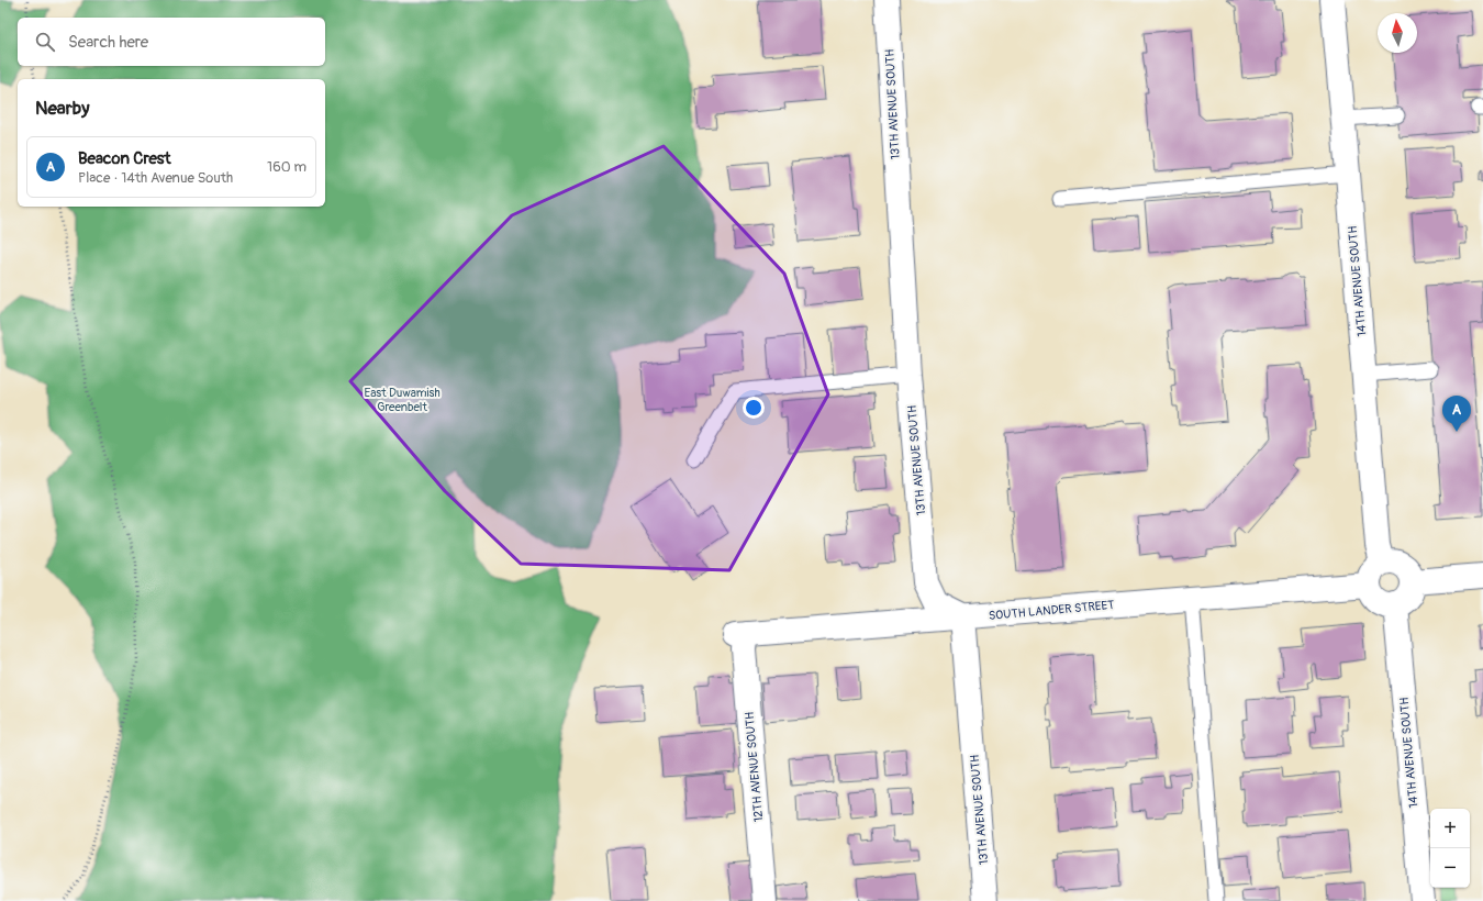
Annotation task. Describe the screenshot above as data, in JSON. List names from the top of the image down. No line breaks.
{"streets":{"street":["13TH AVENUE SOUTH","14TH AVENUE SOUTH","SOUTH LANDER STREET","12TH AVENUE SOUTH"]},"crossings":[["13TH AVENUE SOUTH","SOUTH LANDER STREET"],["14TH AVENUE SOUTH","SOUTH LANDER STREET"],["SOUTH LANDER STREET","12TH AVENUE SOUTH"]],"parks":["East Duwamish Greenbelt"],"north":"top","page":{"search":"Search here","heading":"Nearby","list":[{"mark":"A","name":"Beacon Crest","note":"Place · 14th Avenue South","value":"160 m"}],"pins":"A","map_buttons":["+","−"]}}
